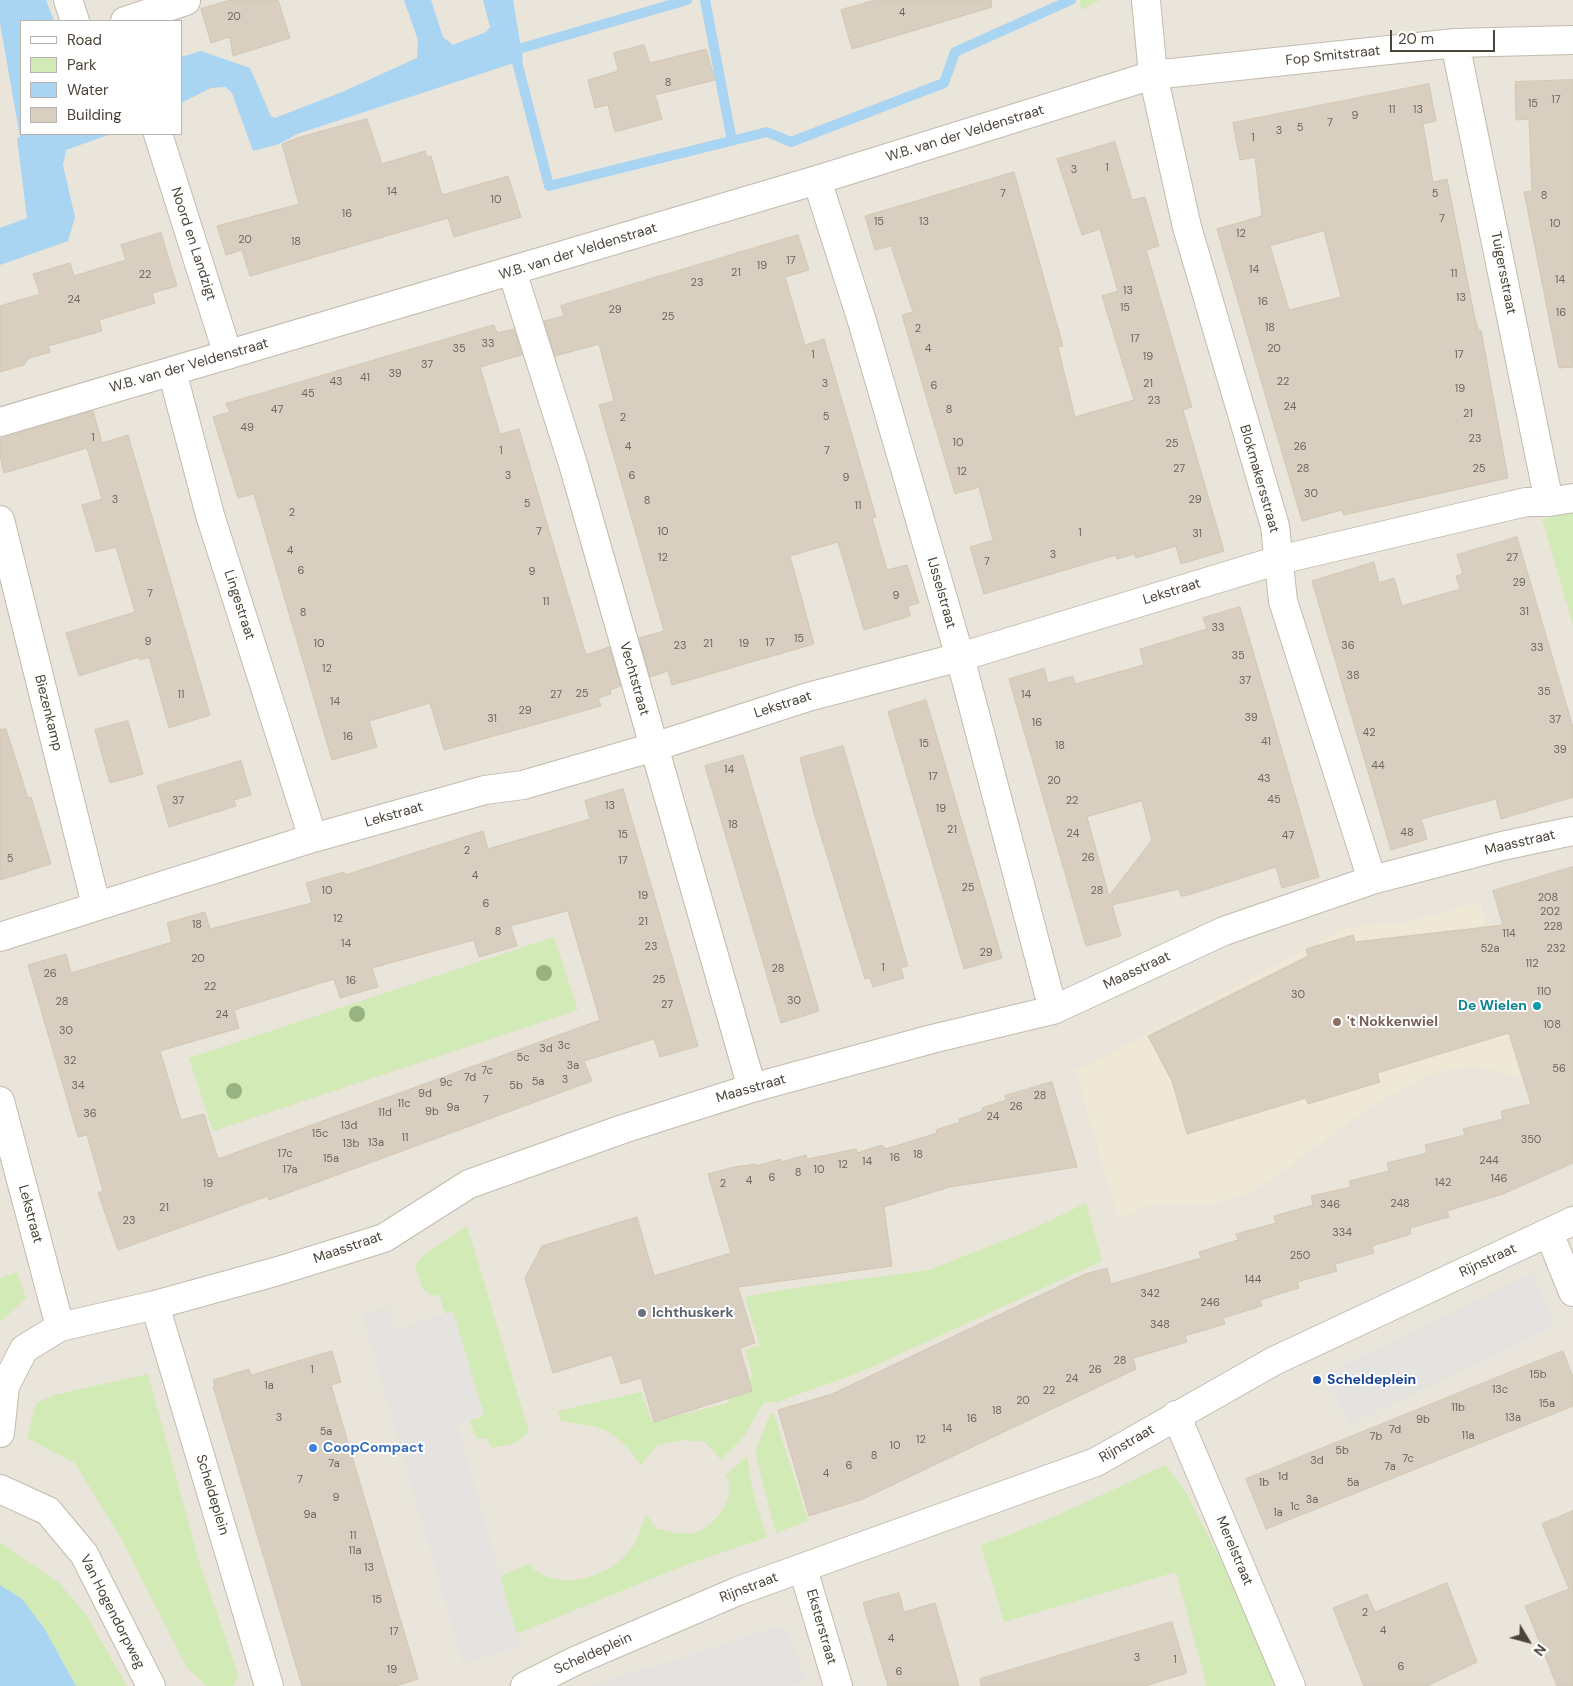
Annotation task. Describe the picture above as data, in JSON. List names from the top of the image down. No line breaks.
{"streets":{"street":["Fop Smitstraat","W.B. van der Veldenstraat","Noord en Landzigt","Tuigersstraat","Blokmakersstraat","Lekstraat","IJsselstraat","Lingestraat","Vechtstraat","Biezenkamp","Maasstraat","Rijnstraat","Scheldeplein","Merelstraat","Van Hogendorpweg","Eksterstraat"]},"crossings":[["Fop Smitstraat","W.B. van der Veldenstraat"],["Fop Smitstraat","Tuigersstraat"],["Fop Smitstraat","Blokmakersstraat"],["W.B. van der Veldenstraat","Noord en Landzigt"],["W.B. van der Veldenstraat","Blokmakersstraat"],["W.B. van der Veldenstraat","IJsselstraat"],["W.B. van der Veldenstraat","Lingestraat"],["W.B. van der Veldenstraat","Vechtstraat"],["Tuigersstraat","Lekstraat"],["Blokmakersstraat","Lekstraat"],["Blokmakersstraat","Maasstraat"],["Lekstraat","IJsselstraat"],["Lekstraat","Lingestraat"],["Lekstraat","Vechtstraat"],["Lekstraat","Biezenkamp"],["Lekstraat","Maasstraat"],["IJsselstraat","Maasstraat"],["Vechtstraat","Maasstraat"],["Maasstraat","Scheldeplein"],["Rijnstraat","Scheldeplein"],["Rijnstraat","Merelstraat"],["Rijnstraat","Eksterstraat"]],"places":["De Wielen","'t Nokkenwiel","Ichthuskerk","Scheldeplein","CoopCompact"],"house_numbers":["4","20","8","17","15","11","13","9","7","5","3","1","1","3","14","7","5","8","10","16","7","15","13","10","12","20","18","17","19","14","21","11","22","14","23","13","13","24","16","15","29","16","25","18","2","17","33","35","4","20","1","17","19","37","39","41","43","22","3","21","6","19","45","23","24","47","8","21","5","2","49","1","23","10","25","4","26","1","7","27","28","25","12","3","6","9","30","3","29","8","5","11","2","7","10","1","31","4","3","12","27","7","6","9","29","7","9","11","31","8","33","15","9","17","10","21","19","23","36","33","35","12","38","37","35","25","11","27","14","14","29","39","31","37","16","42","16","41","15","18","39","44","14","17","43","20","45","37","22","13","19","18","21","48","24","15","47","2","26","5","17","4","25","10","28","19","208","6","202","12","21","18","228","8","114","14","23","52a","232","29","20","112","1","28","26","25","16","22","110","30","30","28","27","24","108","30","3c","3d","5c","32","3a","56","7c","7d","3","5a","9c","34","5b","9d","28","7","11c","26","9a","9b","11d","36","24","13d","15c","11","350","13a","13b","17c","18","16","15a","244","14","12","17a","10","8","6","146","4","142","19","2","248","346","21","23","334","250","144","342","246","348","28","1","26","15b","24","1a","13c","22","20","15a","11b","18","3","13a","16","9b","14","7d","5a","11a","7b","12","10","5b","8","7c","3d","7a","6","7a","4","1d","7","1b","5a","9","3a","1c","1a","9a","11","11a","13","15","2","4","17","4","3","1","6","19","6"],"legend":["Road","Park","Water","Building"],"scale_bar":"20 m","north":"bottom right"}
